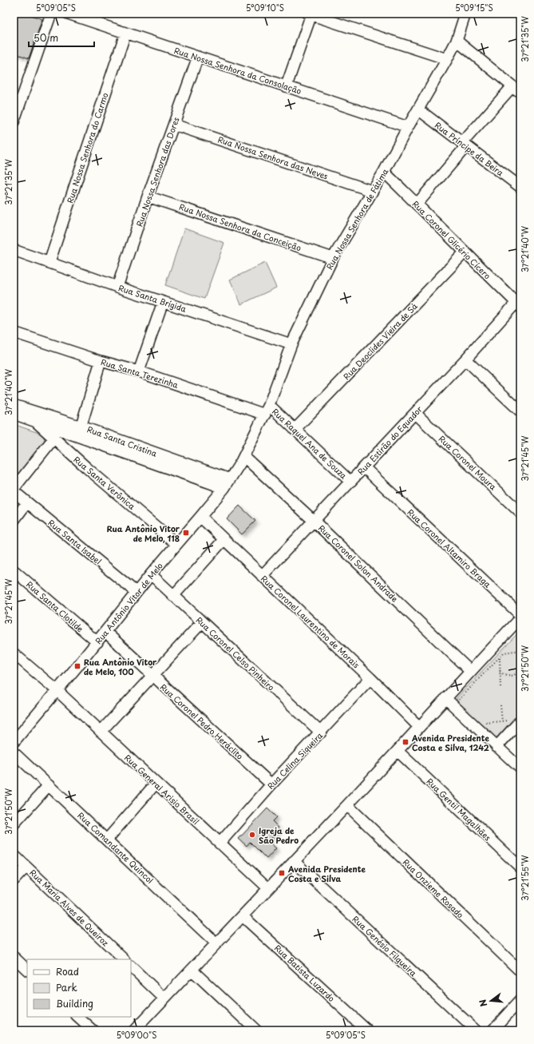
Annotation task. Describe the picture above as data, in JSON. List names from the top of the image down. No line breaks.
{"streets":{"street":["Rua Nossa Senhora da Consolação","Rua Nossa Senhora do Carmo","Rua Príncipe da Beira","Rua Nossa Senhora das Neves","Rua Nossa Senhora das Dores","Rua Nossa Senhora de Fátima","Rua Nossa Senhora da Conceição","Rua Coronel Glicério Cícero","Rua Santa Brígida","Rua Deoclides Vieira de Sá","Rua Santa Terezinha","Rua Estirão do Equador","Rua Santa Cristina","Rua Raquel Ana de Souza","Rua Coronel Moura","Rua Santa Verônica","Rua Santa Isabel","Rua Coronel Altamiro Braga","Rua Coronel Solon Andrade","Rua Antônio Vitor de Melo","Rua Santa Clotilde","Rua Coronel Laurentino de Morais","Rua Coronel Celso Pinheiro","Rua Coronel Pedro Heráclito","Rua Celina Siqueira","Rua General Arisio Brasil","Rua Gentil Magalhães","Rua Comandante Quincol","Rua Onzieme Rosado","Rua Maria Alves de Queiroz","Rua Genésio Filgueira","Rua Batista Luzardo"]},"crossings":[["Rua Nossa Senhora da Consolação","Rua Nossa Senhora do Carmo"],["Rua Nossa Senhora da Consolação","Rua Nossa Senhora das Dores"],["Rua Nossa Senhora da Consolação","Rua Nossa Senhora de Fátima"],["Rua Nossa Senhora do Carmo","Rua Santa Brígida"],["Rua Príncipe da Beira","Rua Nossa Senhora de Fátima"],["Rua Nossa Senhora das Neves","Rua Nossa Senhora das Dores"],["Rua Nossa Senhora das Neves","Rua Nossa Senhora de Fátima"],["Rua Nossa Senhora das Dores","Rua Nossa Senhora da Conceição"],["Rua Nossa Senhora das Dores","Rua Santa Brígida"],["Rua Nossa Senhora de Fátima","Rua Nossa Senhora da Conceição"],["Rua Nossa Senhora de Fátima","Rua Coronel Glicério Cícero"],["Rua Nossa Senhora de Fátima","Rua Santa Brígida"],["Rua Nossa Senhora de Fátima","Rua Santa Terezinha"],["Rua Nossa Senhora de Fátima","Rua Santa Cristina"],["Rua Nossa Senhora de Fátima","Rua Raquel Ana de Souza"],["Rua Nossa Senhora de Fátima","Rua Coronel Solon Andrade"],["Rua Nossa Senhora de Fátima","Rua Antônio Vitor de Melo"],["Rua Coronel Glicério Cícero","Rua Deoclides Vieira de Sá"],["Rua Coronel Glicério Cícero","Rua Estirão do Equador"],["Rua Deoclides Vieira de Sá","Rua Raquel Ana de Souza"],["Rua Santa Terezinha","Rua Raquel Ana de Souza"],["Rua Estirão do Equador","Rua Raquel Ana de Souza"],["Rua Estirão do Equador","Rua Coronel Moura"],["Rua Estirão do Equador","Rua Coronel Altamiro Braga"],["Rua Estirão do Equador","Rua Coronel Solon Andrade"],["Rua Estirão do Equador","Rua Coronel Laurentino de Morais"],["Rua Santa Cristina","Rua Santa Verônica"],["Rua Santa Cristina","Rua Antônio Vitor de Melo"],["Rua Santa Verônica","Rua Antônio Vitor de Melo"],["Rua Santa Isabel","Rua Antônio Vitor de Melo"],["Rua Antônio Vitor de Melo","Rua Santa Clotilde"],["Rua Antônio Vitor de Melo","Rua Coronel Laurentino de Morais"],["Rua Antônio Vitor de Melo","Rua Coronel Celso Pinheiro"],["Rua Antônio Vitor de Melo","Rua Coronel Pedro Heráclito"],["Rua Antônio Vitor de Melo","Rua General Arisio Brasil"],["Rua Coronel Laurentino de Morais","Rua Celina Siqueira"],["Rua Coronel Celso Pinheiro","Rua Celina Siqueira"],["Rua Coronel Pedro Heráclito","Rua Celina Siqueira"],["Rua Celina Siqueira","Rua General Arisio Brasil"]],"places":{"transit":["Rua Antônio Vitor de Melo, 118","Rua Antônio Vitor de Melo, 100","Avenida Presidente Costa e Silva, 1242","Avenida Presidente Costa e Silva"],"other":["Igreja de São Pedro"]},"legend":["Road","Park","Building"],"scale_bar":"50 m","north":"left","coordinates":["5°09'05\"S","5°09'10\"S","5°09'15\"S","37°21'35\"W","37°21'40\"W","37°21'45\"W","37°21'50\"W","37°21'55\"W","5°09'00\"S"]}
